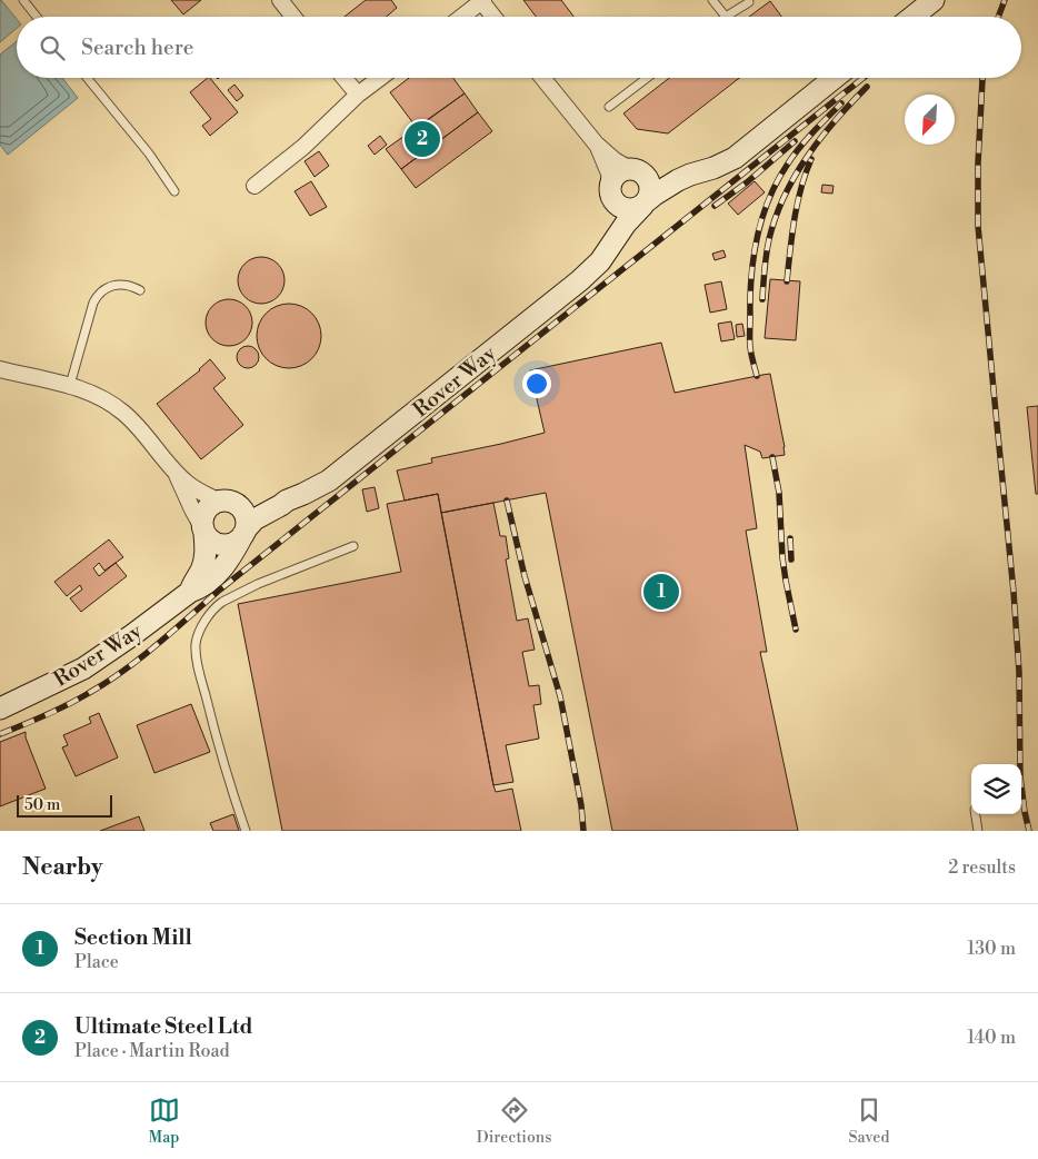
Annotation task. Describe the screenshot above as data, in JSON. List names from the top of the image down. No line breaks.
{"streets":{"street":["Rover Way"]},"scale_bar":"50 m","north":"bottom left","page":{"search":"Search here","pins":["2","1"],"scale":"50 m","heading":["Nearby","2 results"],"list":[{"mark":"1","name":"Section Mill","note":"Place","value":"130 m"},{"mark":"2","name":"Ultimate Steel Ltd","note":"Place · Martin Road","value":"140 m"}],"nav":["Map","Directions","Saved"]}}
